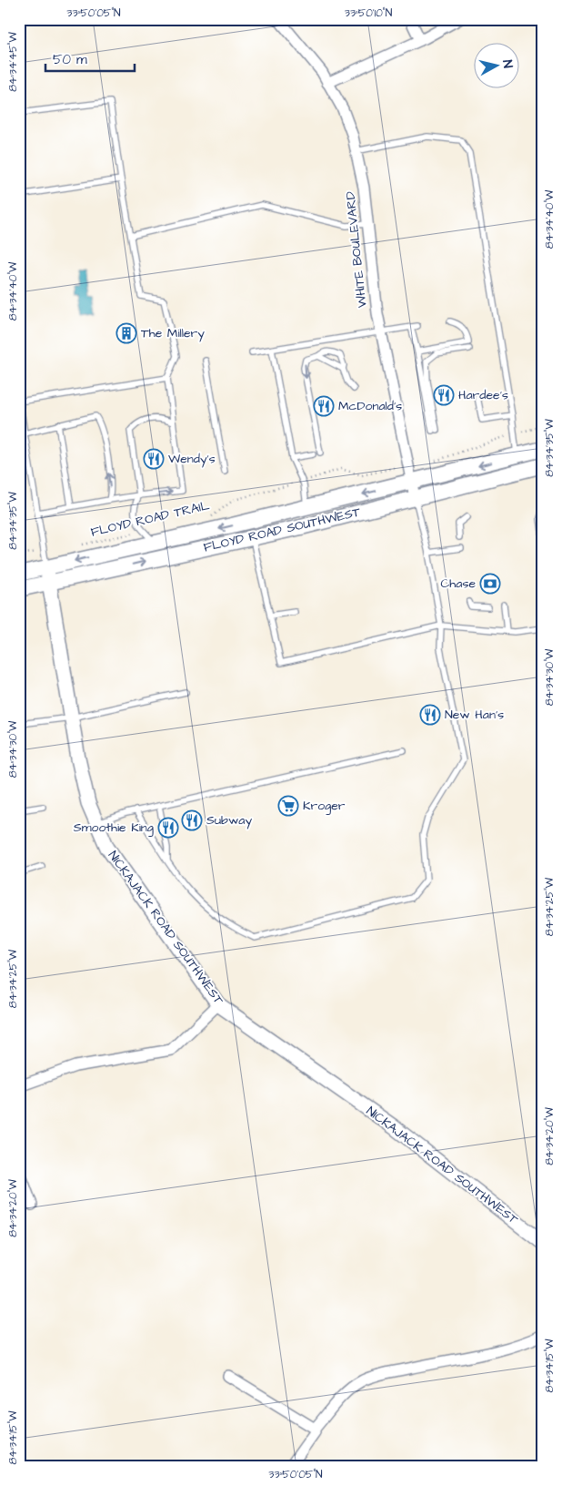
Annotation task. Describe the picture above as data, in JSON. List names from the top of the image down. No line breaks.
{"streets":{"main road":["FLOYD ROAD SOUTHWEST"],"street":["WHITE BOULEVARD","NICKAJACK ROAD SOUTHWEST"],"path":["FLOYD ROAD TRAIL"]},"crossings":[["WHITE BOULEVARD","FLOYD ROAD TRAIL"],["WHITE BOULEVARD","FLOYD ROAD SOUTHWEST"],["FLOYD ROAD SOUTHWEST","NICKAJACK ROAD SOUTHWEST"]],"places":{"building":["The Millery"],"restaurant":["Hardee's","McDonald's","Wendy's","New Han's","Subway","Smoothie King"],"bank":["Chase"],"supermarket":["Kroger"]},"scale_bar":"50 m","north":"right","coordinates":["33°50'05\"N","33°50'10\"N","84°34'45\"W","84°34'40\"W","84°34'35\"W","84°34'30\"W","84°34'25\"W","84°34'20\"W","84°34'15\"W"]}
